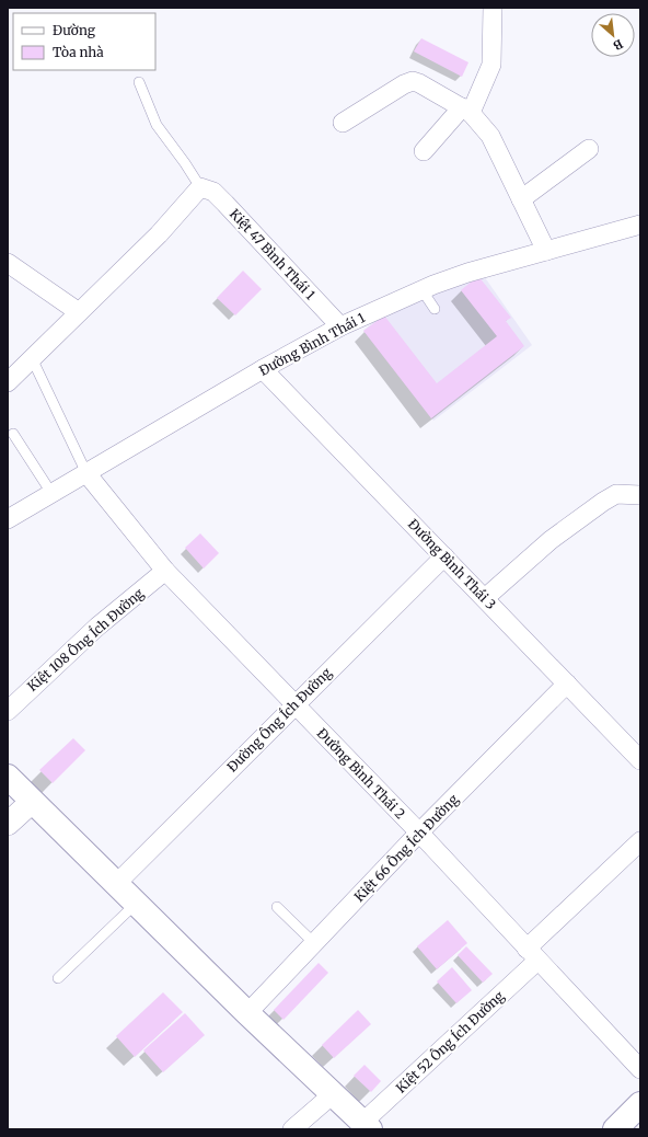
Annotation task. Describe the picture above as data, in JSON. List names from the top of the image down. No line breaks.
{"streets":{"street":["Kiệt 47 Bình Thái 1","Đường Bình Thái 1","Đường Bình Thái 3","Kiệt 108 Ông Ích Đường","Đường Ông Ích Đường","Đường Bình Thái 2","Kiệt 66 Ông Ích Đường","Kiệt 52 Ông Ích Đường"]},"crossings":[["Kiệt 47 Bình Thái 1","Đường Bình Thái 1"],["Đường Bình Thái 1","Đường Bình Thái 3"],["Đường Bình Thái 1","Đường Bình Thái 2"],["Đường Bình Thái 3","Đường Ông Ích Đường"],["Đường Bình Thái 3","Kiệt 66 Ông Ích Đường"],["Kiệt 108 Ông Ích Đường","Đường Bình Thái 2"],["Đường Ông Ích Đường","Đường Bình Thái 2"],["Đường Bình Thái 2","Kiệt 66 Ông Ích Đường"],["Đường Bình Thái 2","Kiệt 52 Ông Ích Đường"]],"legend":["Đường","Tòa nhà"],"north":"bottom right"}
